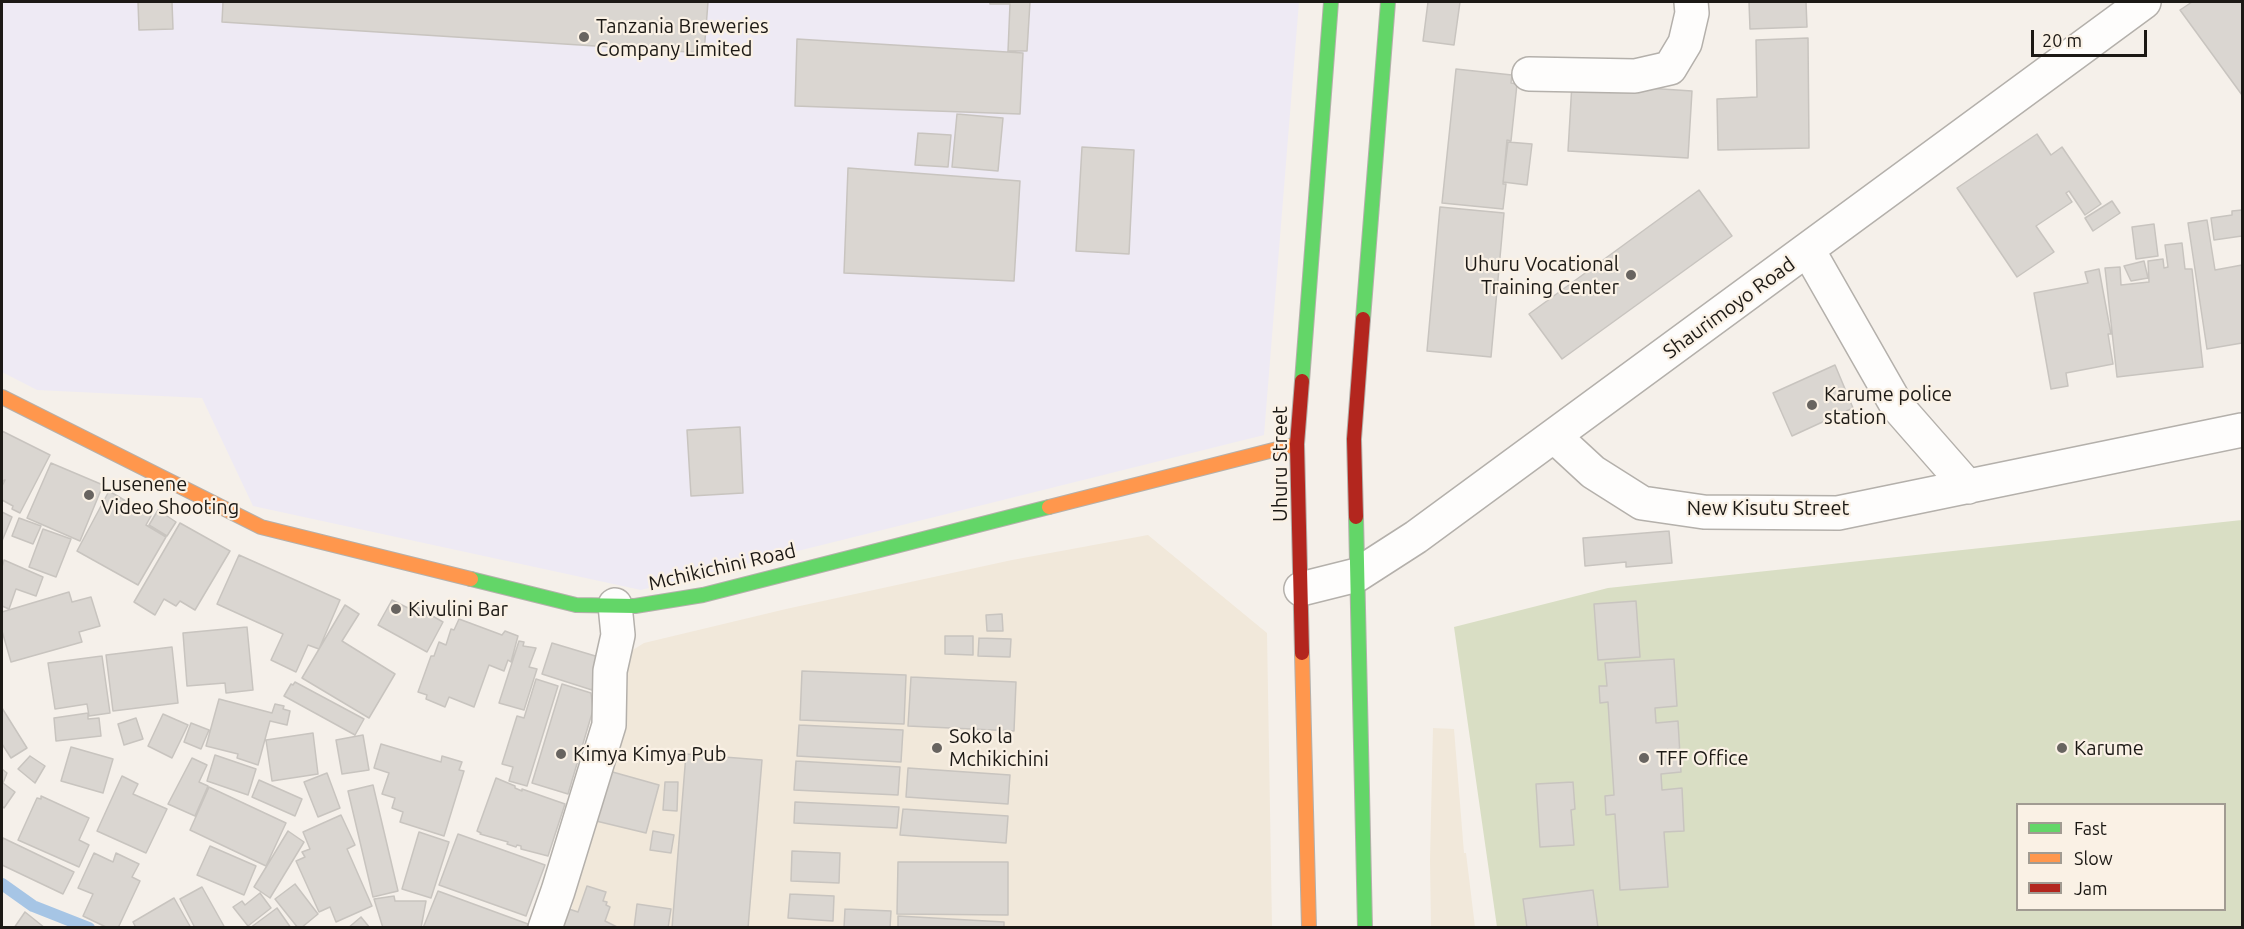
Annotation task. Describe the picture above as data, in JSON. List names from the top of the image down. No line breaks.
{"streets":{"main road":["Uhuru Street","Mchikichini Road"],"street":["Shaurimoyo Road","New Kisutu Street"]},"crossings":[["Shaurimoyo Road","Uhuru Street"],["Shaurimoyo Road","New Kisutu Street"],["Uhuru Street","Mchikichini Road"]],"places":["Tanzania Breweries Company Limited","Uhuru Vocational Training Center","Karume police station","Lusenene Video Shooting","Kivulini Bar","Soko la Mchikichini","Karume","Kimya Kimya Pub","TFF Office"],"legend":["Fast","Slow","Jam"],"scale_bar":"20 m"}
